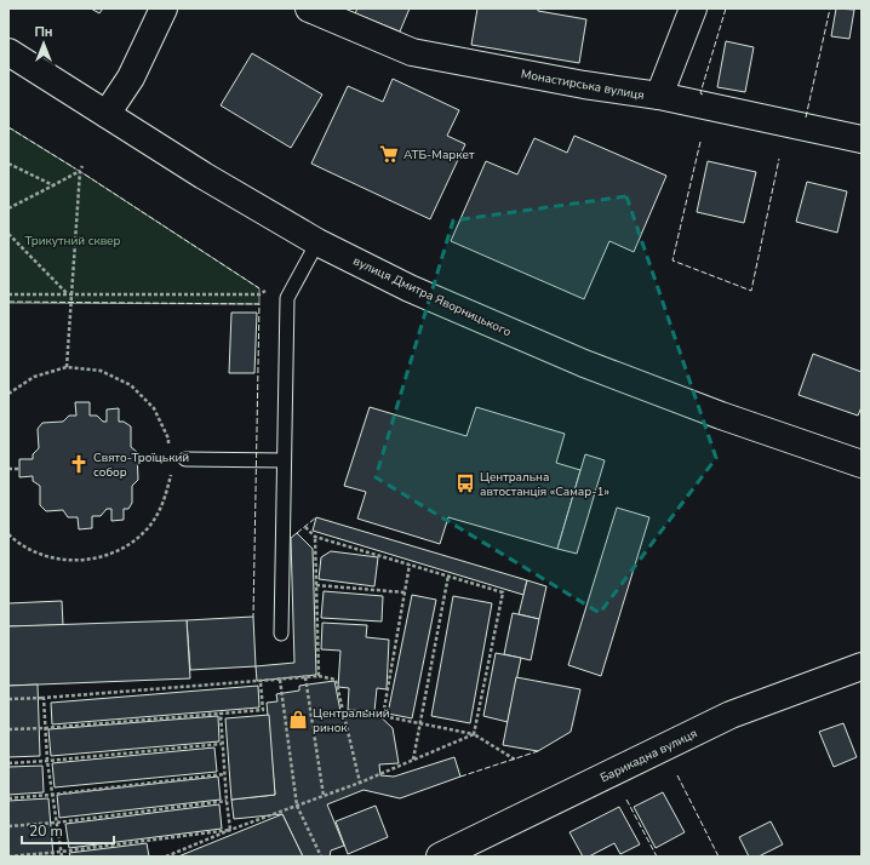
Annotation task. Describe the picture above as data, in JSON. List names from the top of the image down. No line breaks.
{"streets":{"main road":["Монастирська вулиця","вулиця Дмитра Яворницького","Барикадна вулиця"]},"parks":["Трикутний сквер"],"places":{"supermarket":["АТБ-Маркет"],"church":["Свято-Троїцький собор"],"bus stop":["Центральна автостанція «Самар-1»"],"shop":["Центральний ринок"]},"scale_bar":"20 m","north":"top"}
